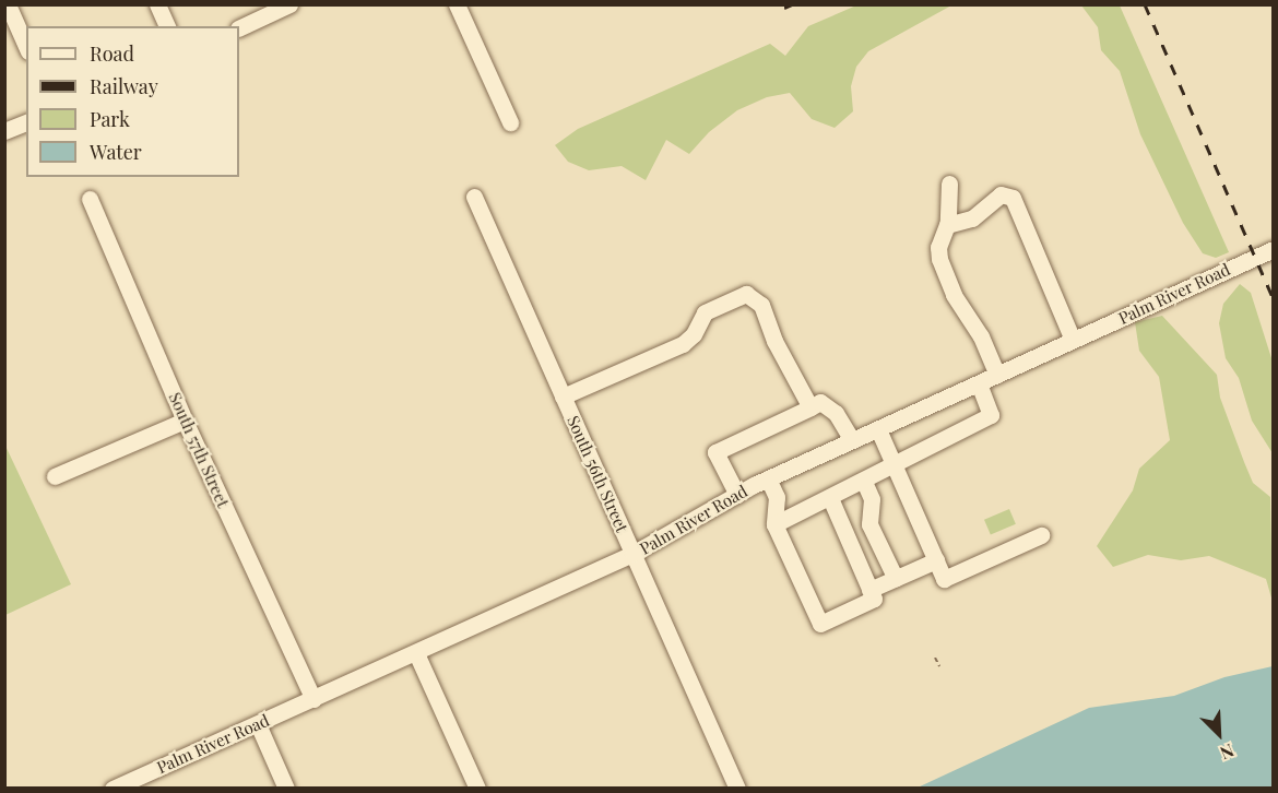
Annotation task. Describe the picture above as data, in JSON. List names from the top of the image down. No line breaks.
{"streets":{"street":["Palm River Road","South 57th Street","South 56th Street"]},"crossings":[["Palm River Road","South 57th Street"],["Palm River Road","South 56th Street"]],"legend":["Road","Railway","Park","Water"],"north":"bottom right"}
